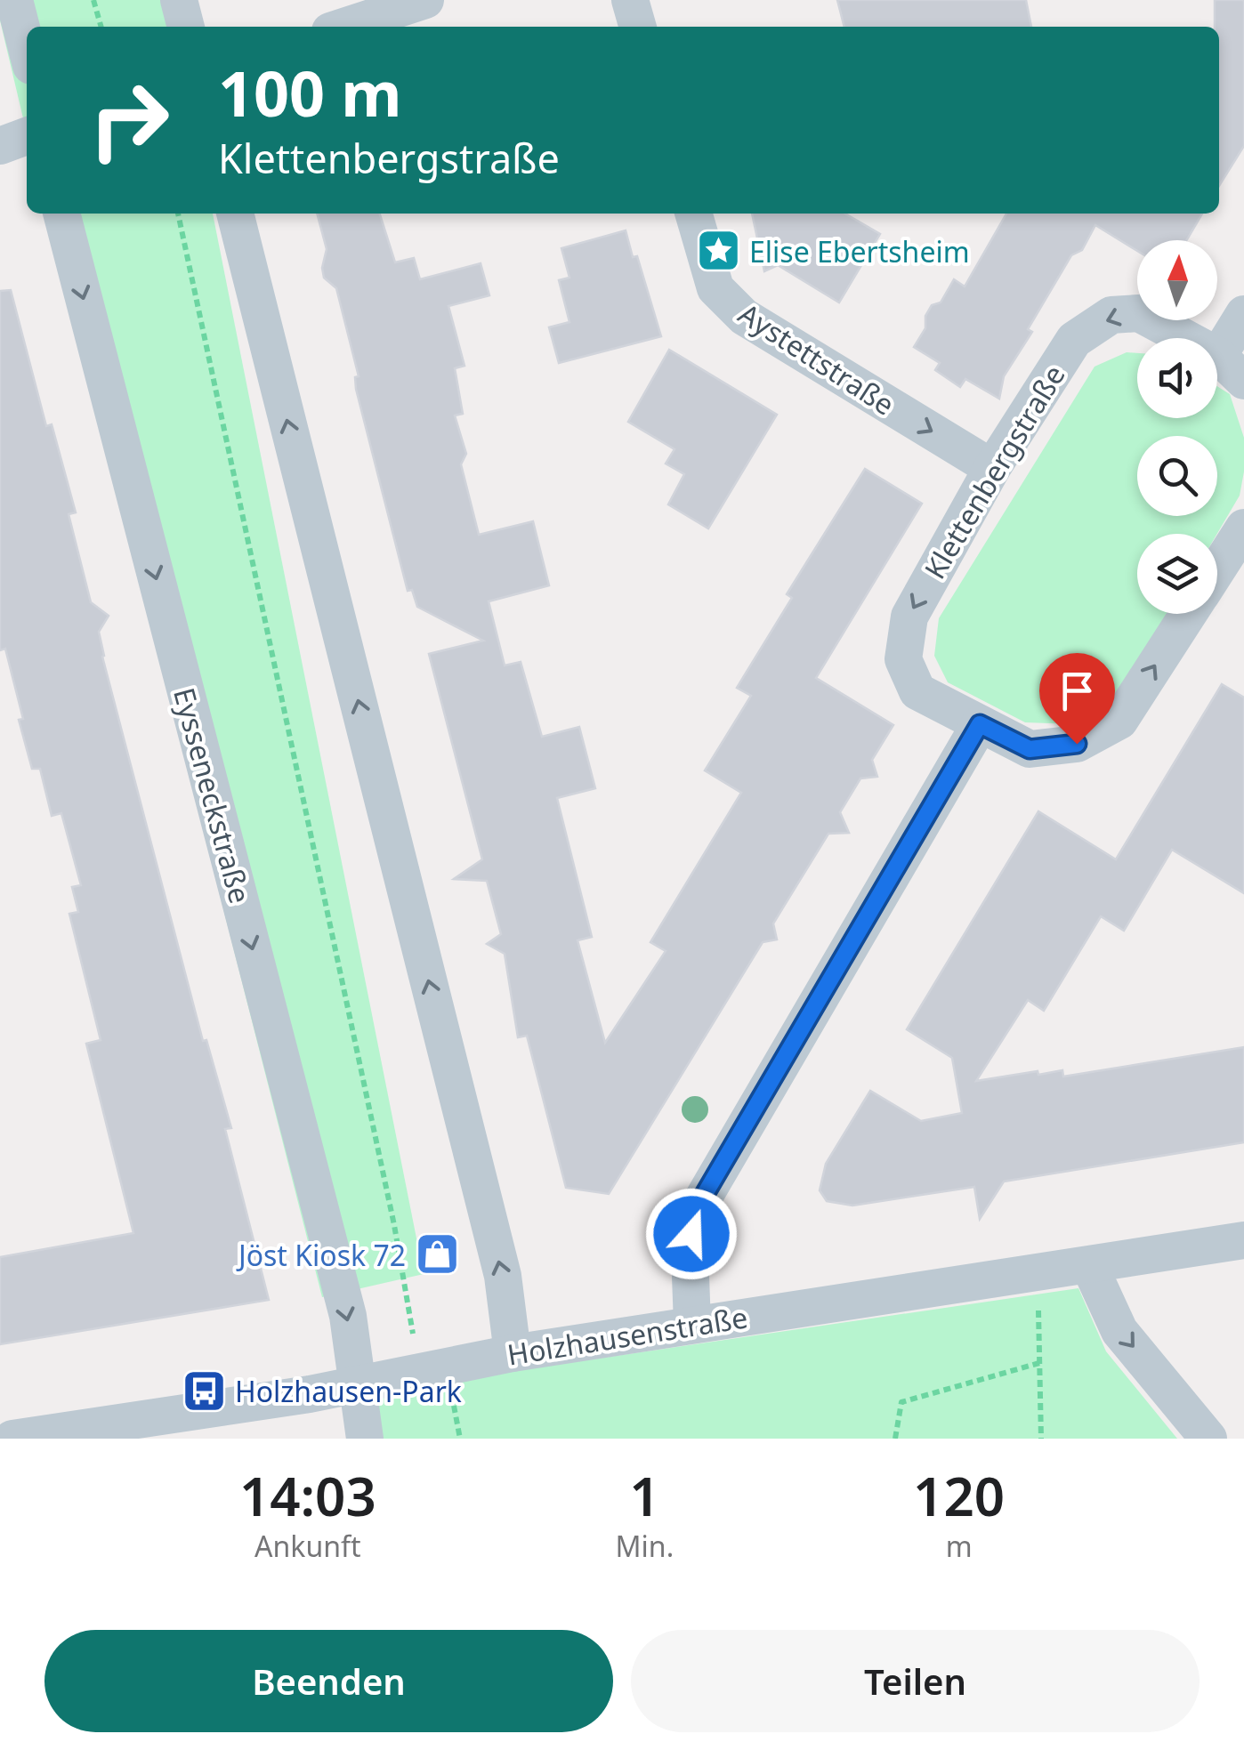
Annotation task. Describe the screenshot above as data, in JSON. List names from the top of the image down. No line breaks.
{"streets":{"street":["Aystettstraße","Klettenbergstraße","Eysseneckstraße","Holzhausenstraße"]},"crossings":[["Aystettstraße","Klettenbergstraße"],["Eysseneckstraße","Holzhausenstraße"]],"one_way":["Aystettstraße"],"places":{"place":["Elise Ebertsheim"],"shop":["Jöst Kiosk 72"],"bus stop":["Holzhausen-Park"]},"north":"top","page":{"turn":["100 m","Klettenbergstraße"],"eta":["14:03","Ankunft","1","Min.","120","m"],"buttons":["Beenden","Teilen"]}}
